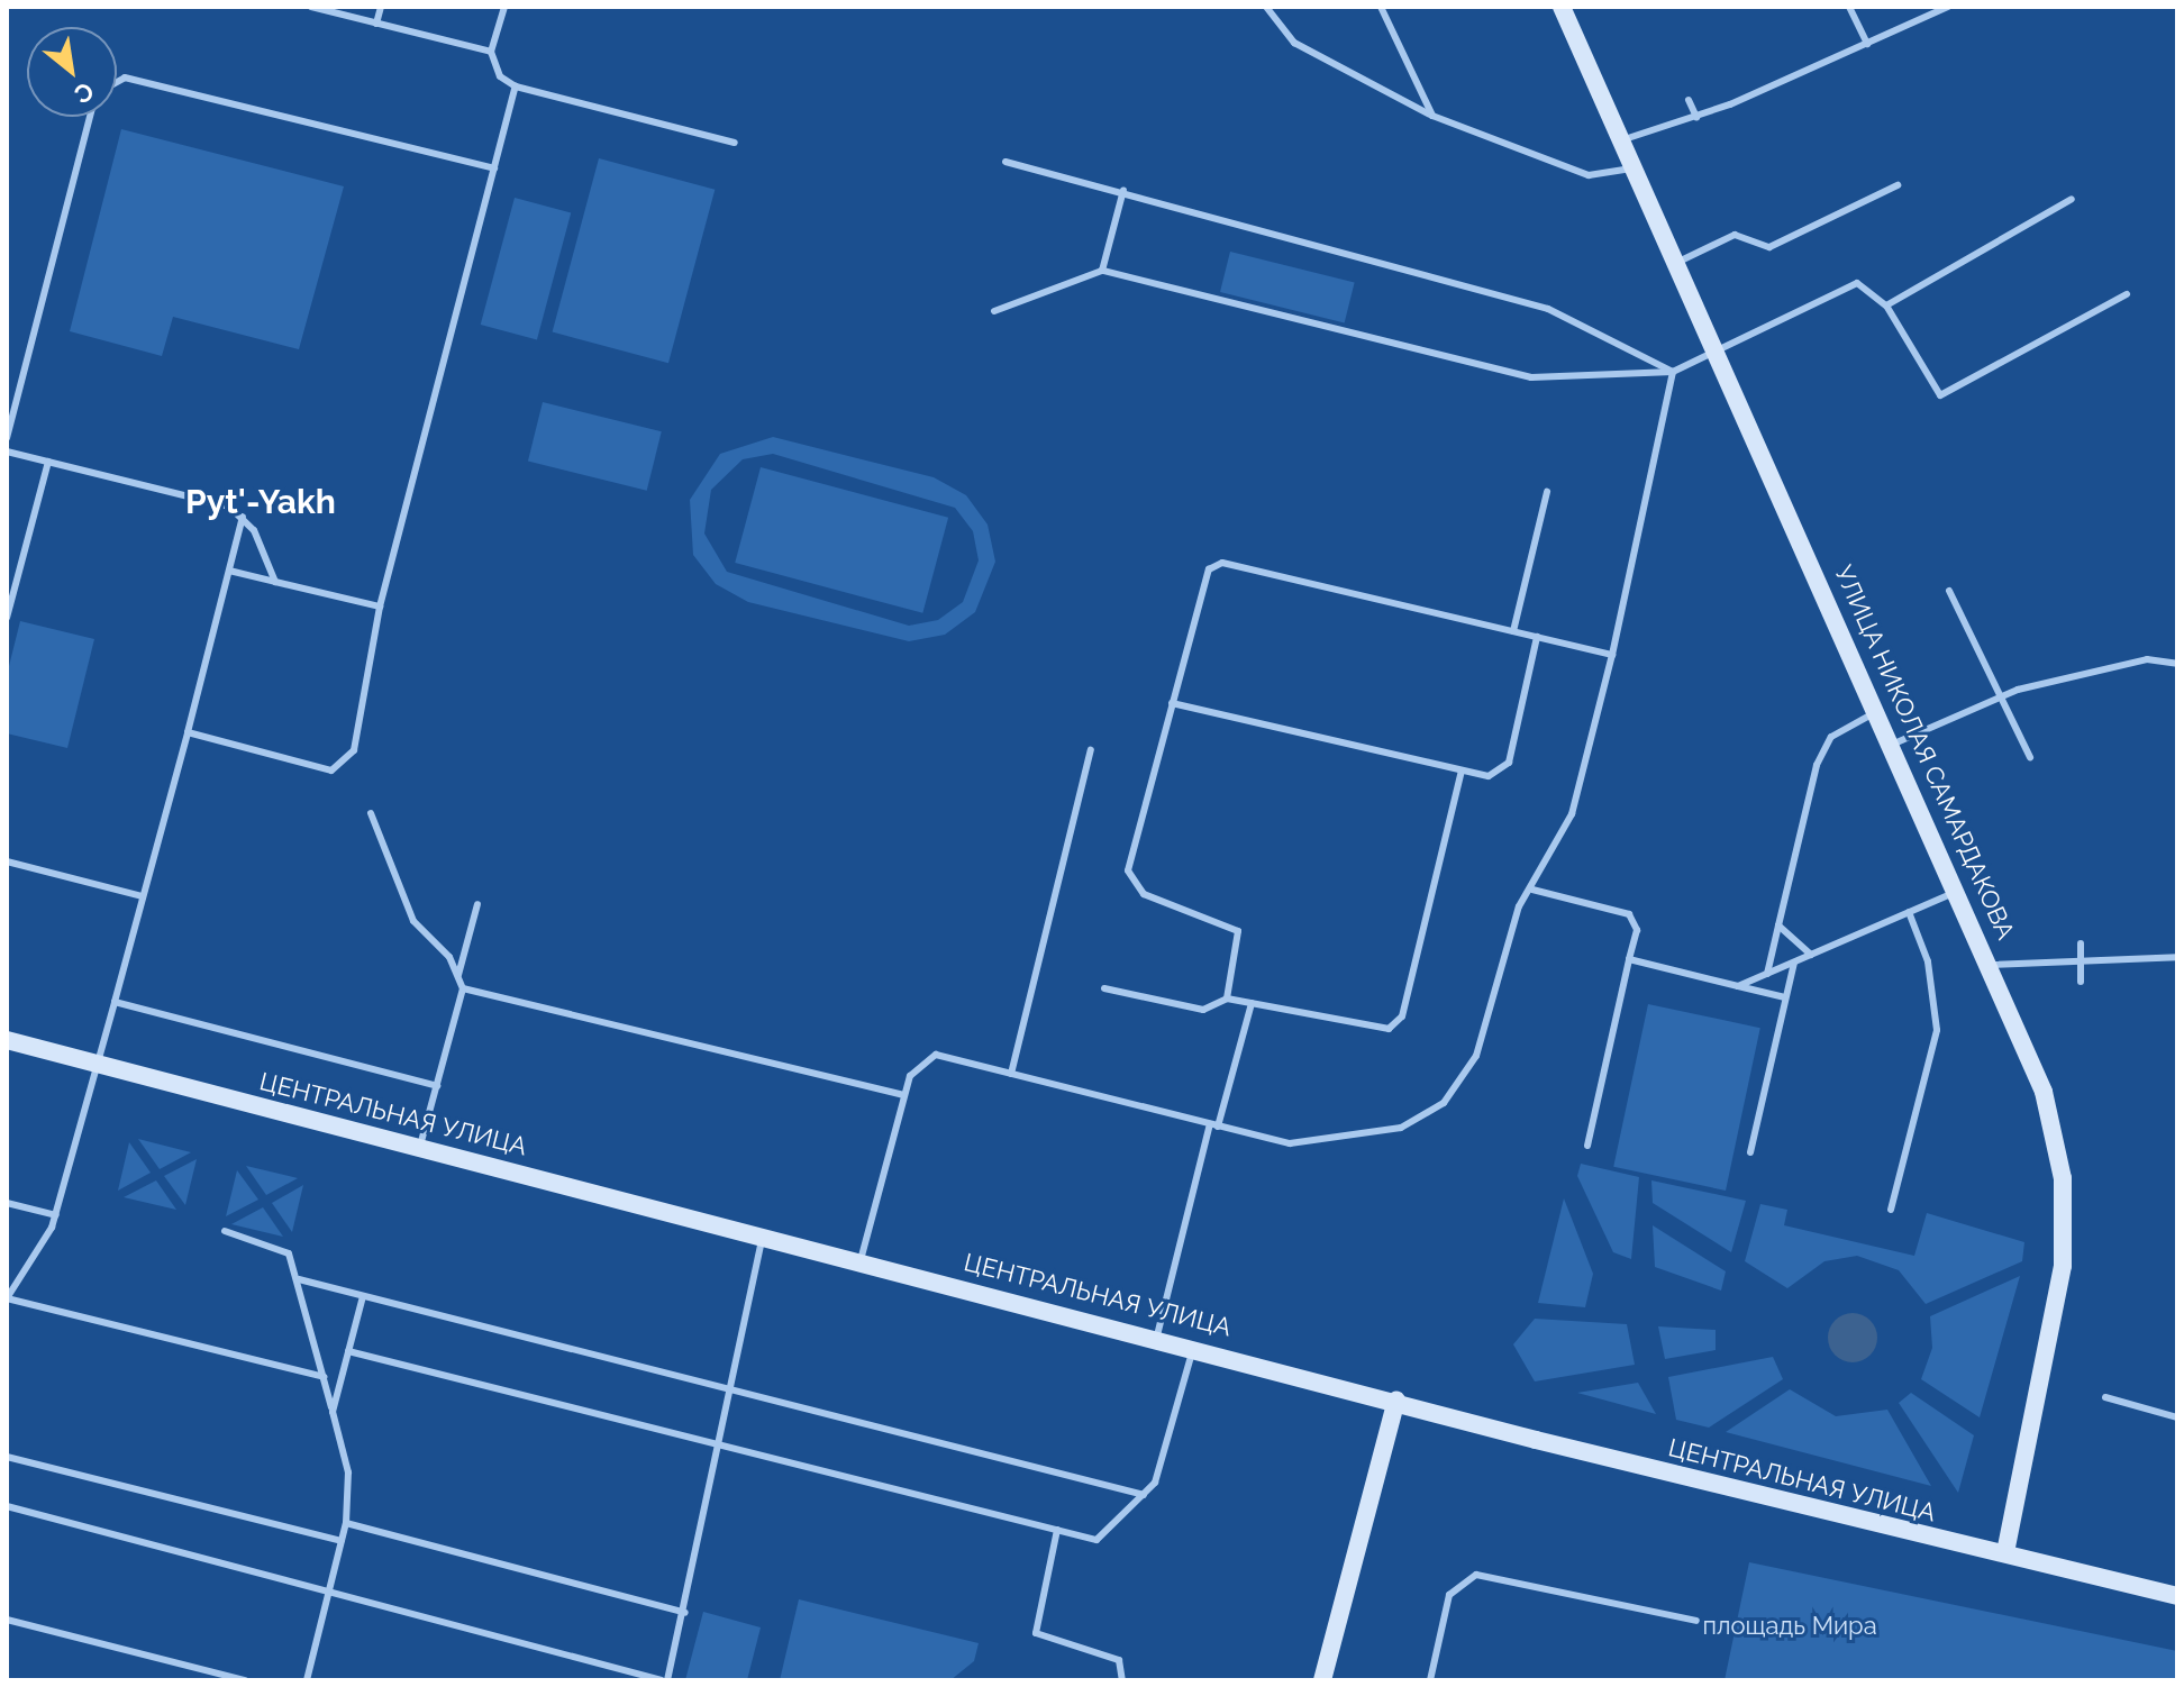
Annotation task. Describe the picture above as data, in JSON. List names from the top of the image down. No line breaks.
{"streets":{"main road":["УЛИЦА НИКОЛАЯ САМАРДАКОВА","ЦЕНТРАЛЬНАЯ УЛИЦА"]},"crossings":[["УЛИЦА НИКОЛАЯ САМАРДАКОВА","ЦЕНТРАЛЬНАЯ УЛИЦА"]],"districts":["Pyt'-Yakh"],"parks":["площадь Мира"],"north":"bottom right"}
